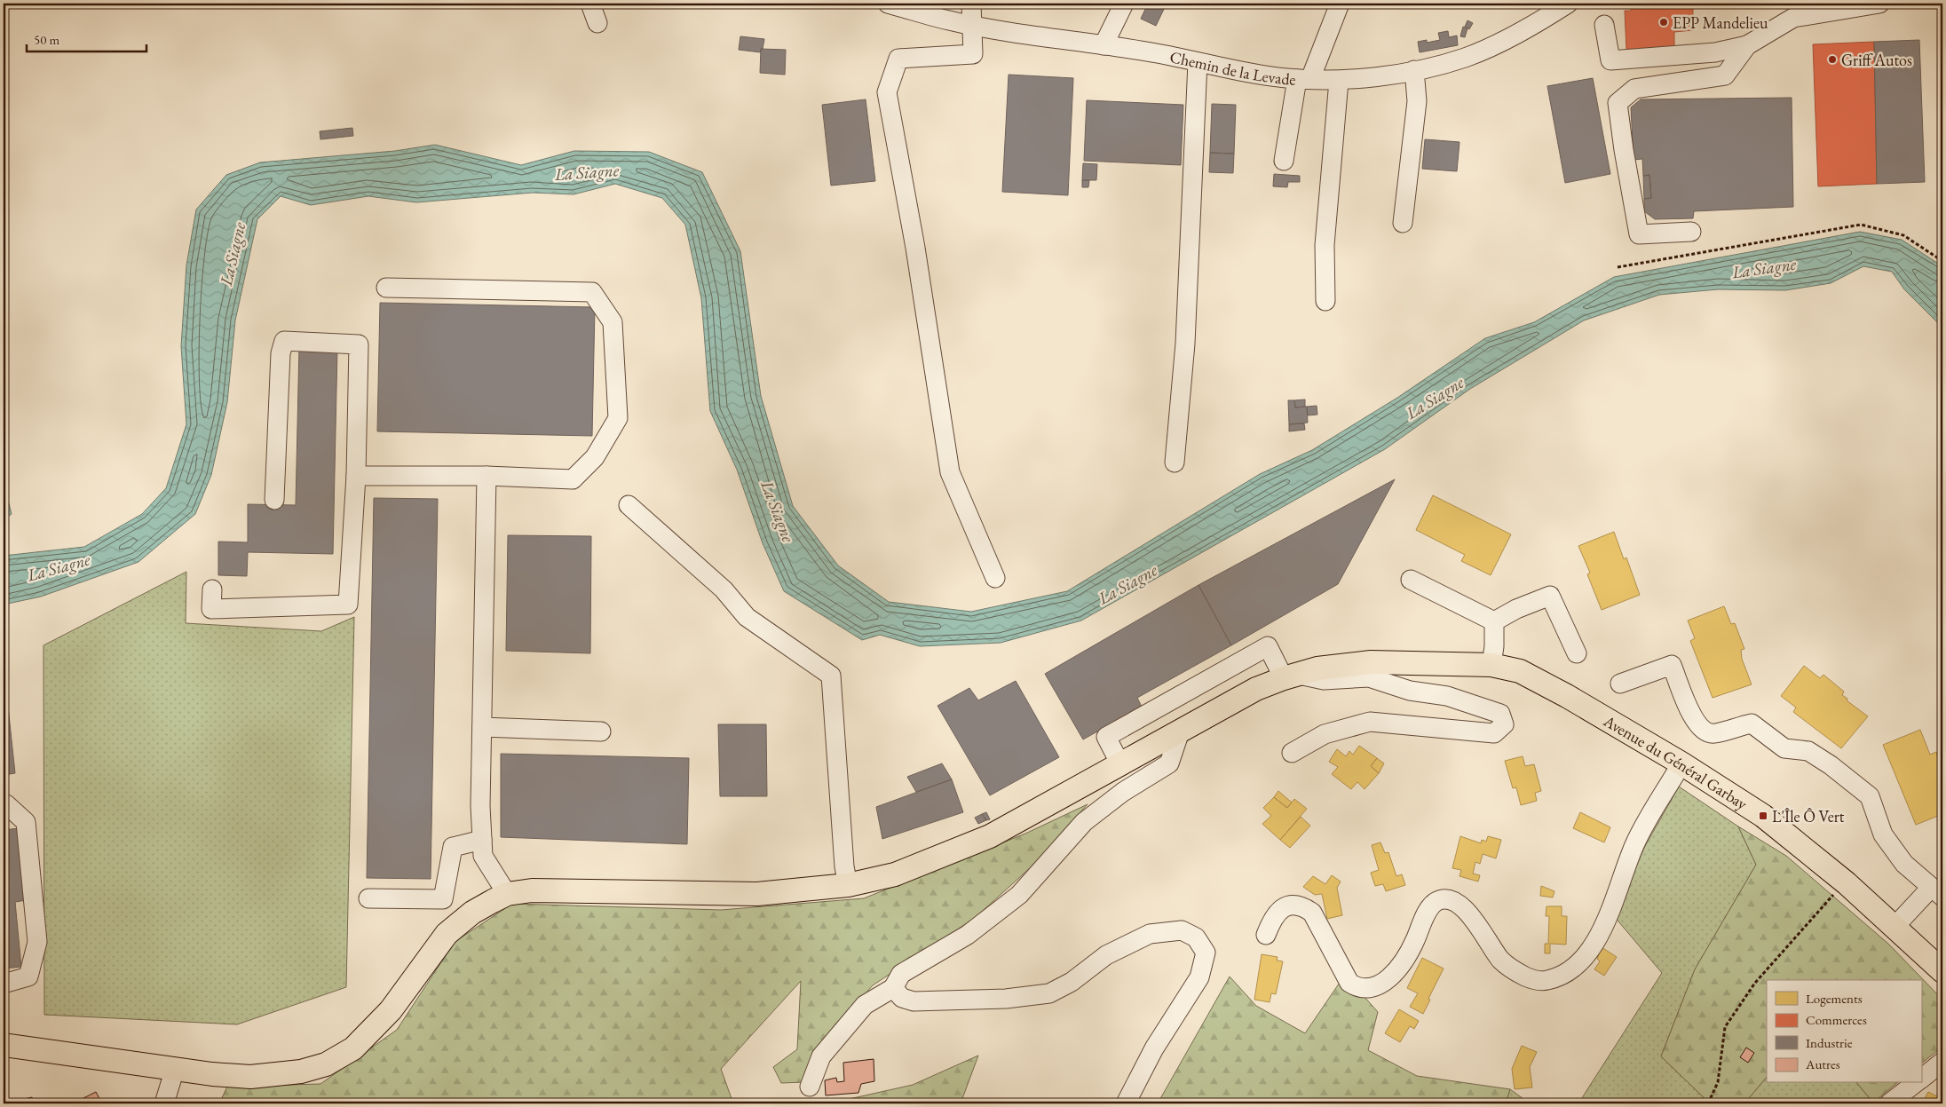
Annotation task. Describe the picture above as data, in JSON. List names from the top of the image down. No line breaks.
{"streets":{"main road":["Avenue du Général Garbay"],"street":["Chemin de la Levade"]},"water":["La Siagne"],"places":{"other":["EPP Mandelieu","Griff Autos"],"transit":["L'Île Ô Vert"]},"legend":["Logements","Commerces","Industrie","Autres"],"scale_bar":"50 m"}
